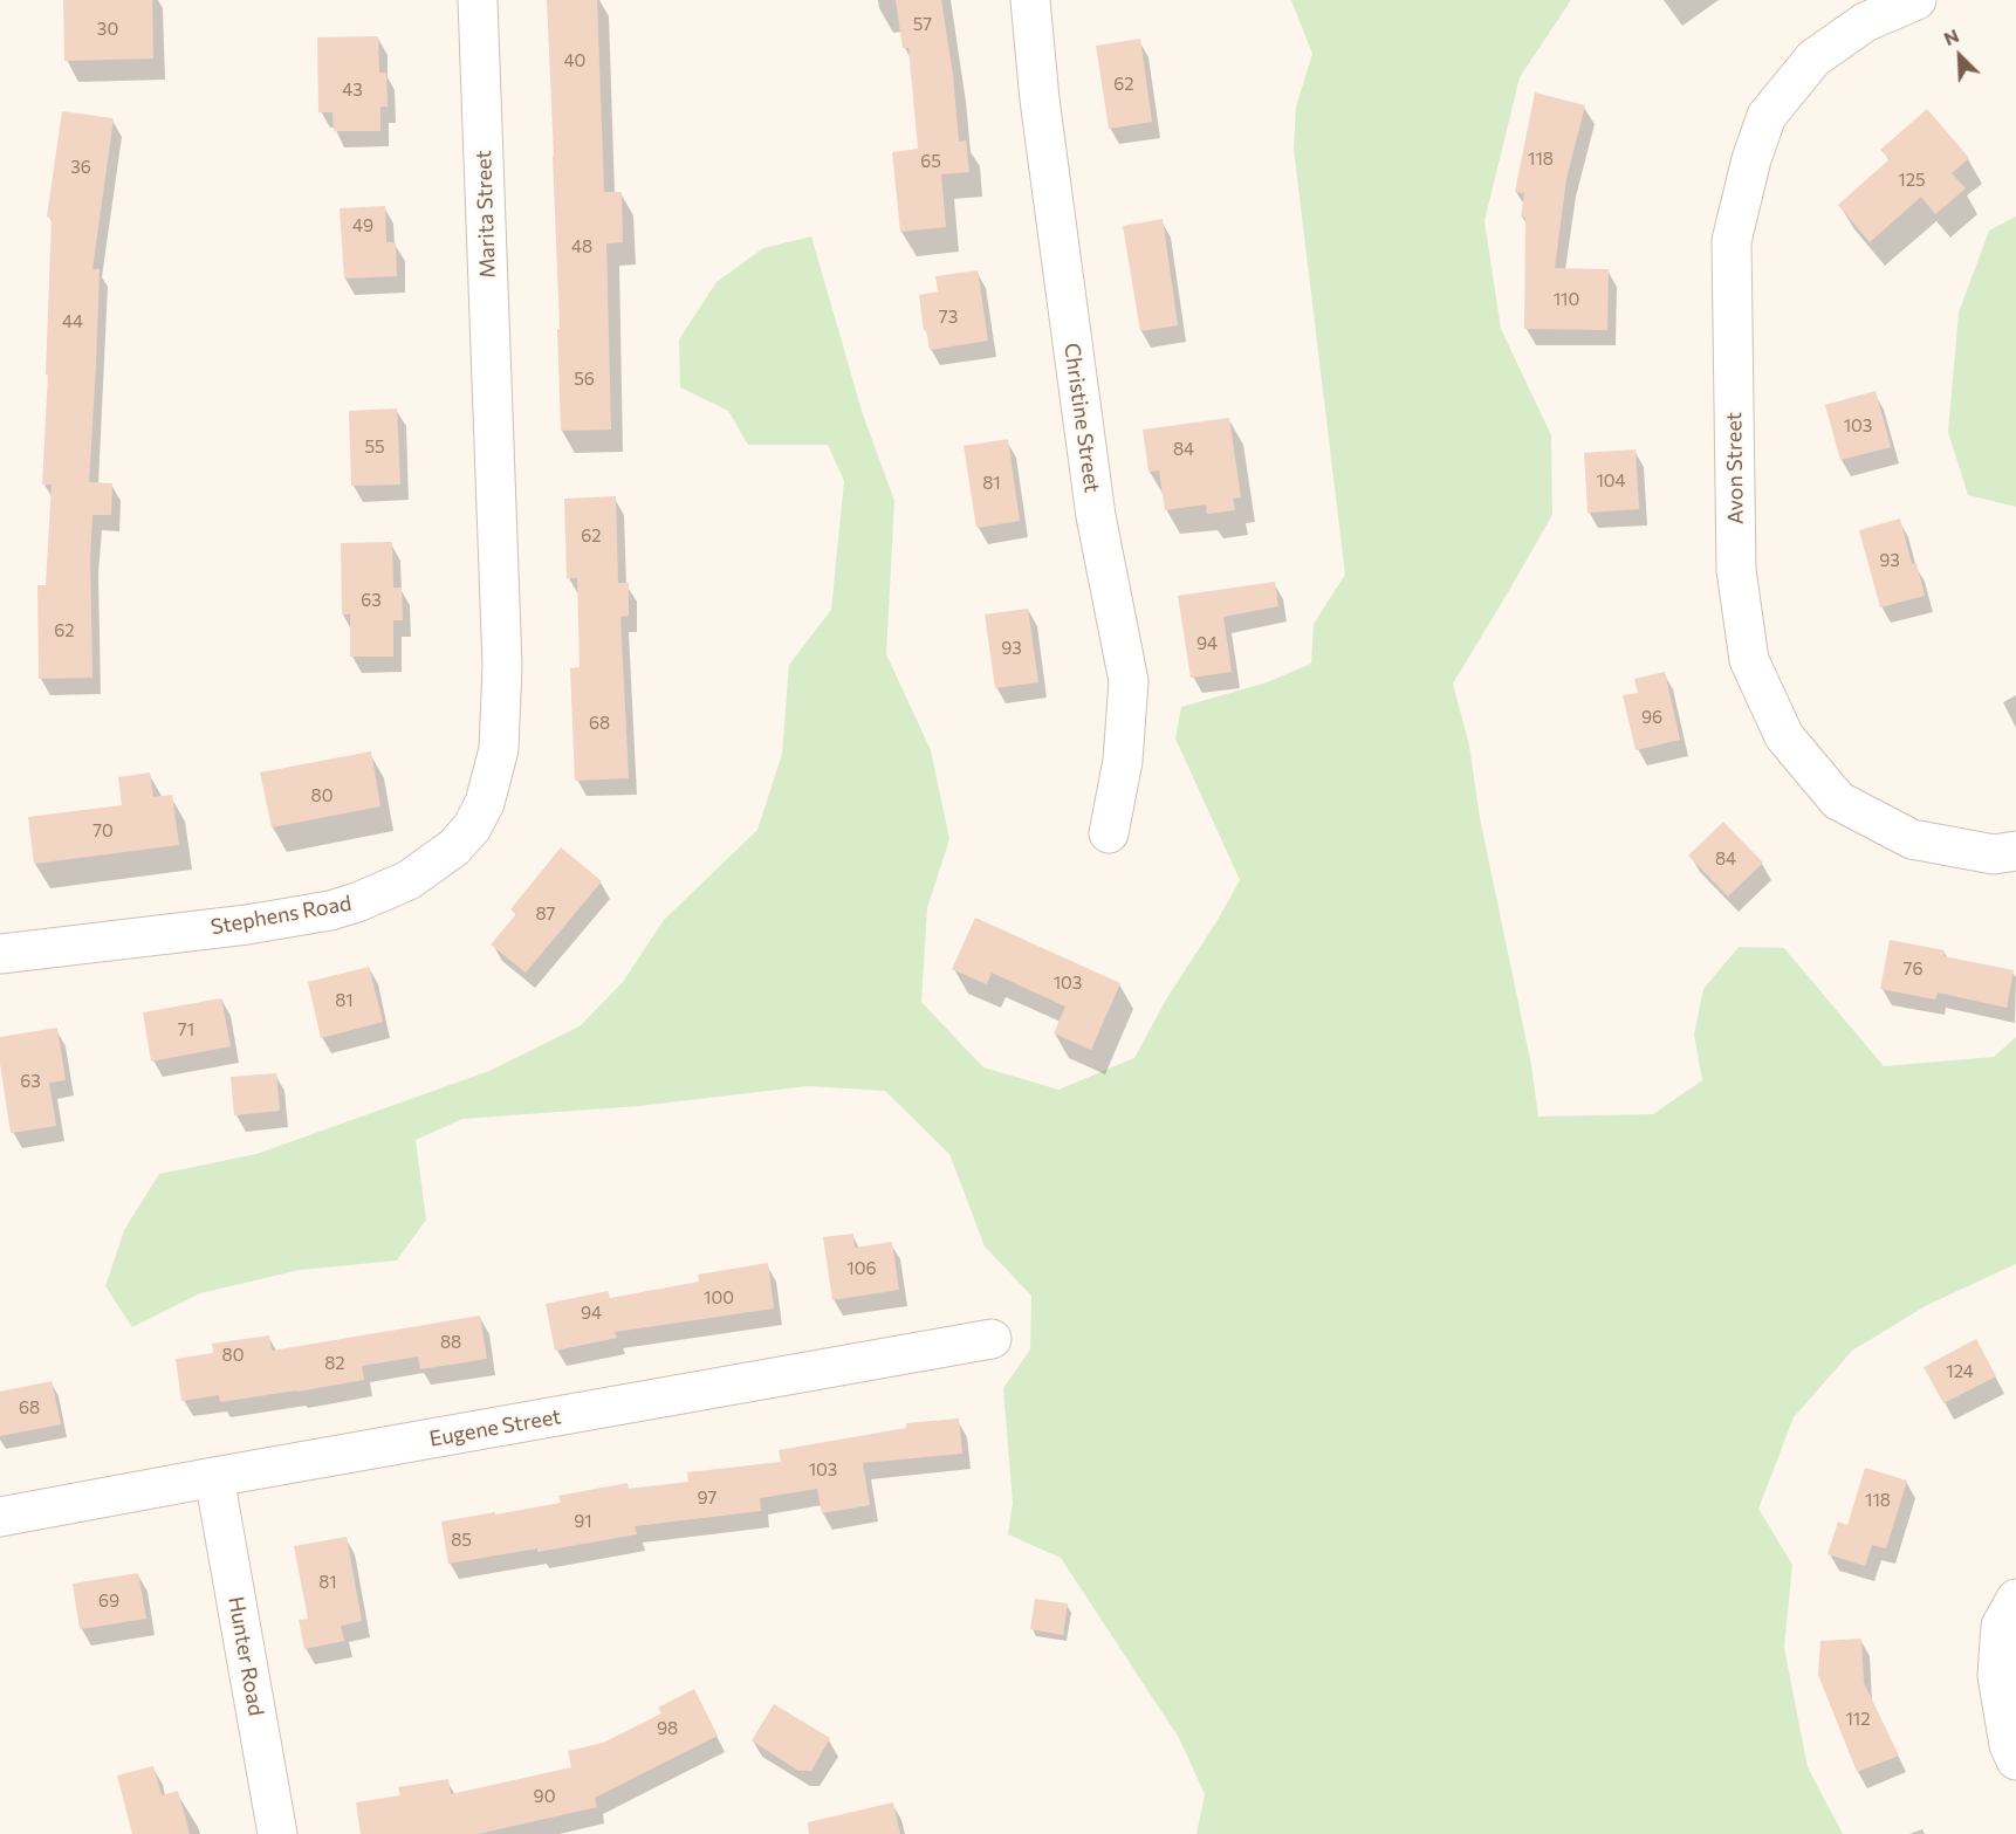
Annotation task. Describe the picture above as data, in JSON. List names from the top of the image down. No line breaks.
{"streets":{"street":["Marita Street","Christine Street","Avon Street","Stephens Road","Eugene Street","Hunter Road"]},"crossings":[["Marita Street","Stephens Road"],["Eugene Street","Hunter Road"]],"house_numbers":["57","30","40","62","43","118","65","36","125","49","48","110","73","44","56","103","55","84","104","81","62","93","63","62","94","93","96","68","80","70","84","87","76","103","81","71","63","106","100","94","88","80","82","124","68","103","97","118","91","85","81","69","112","98","90"],"north":"top left"}
